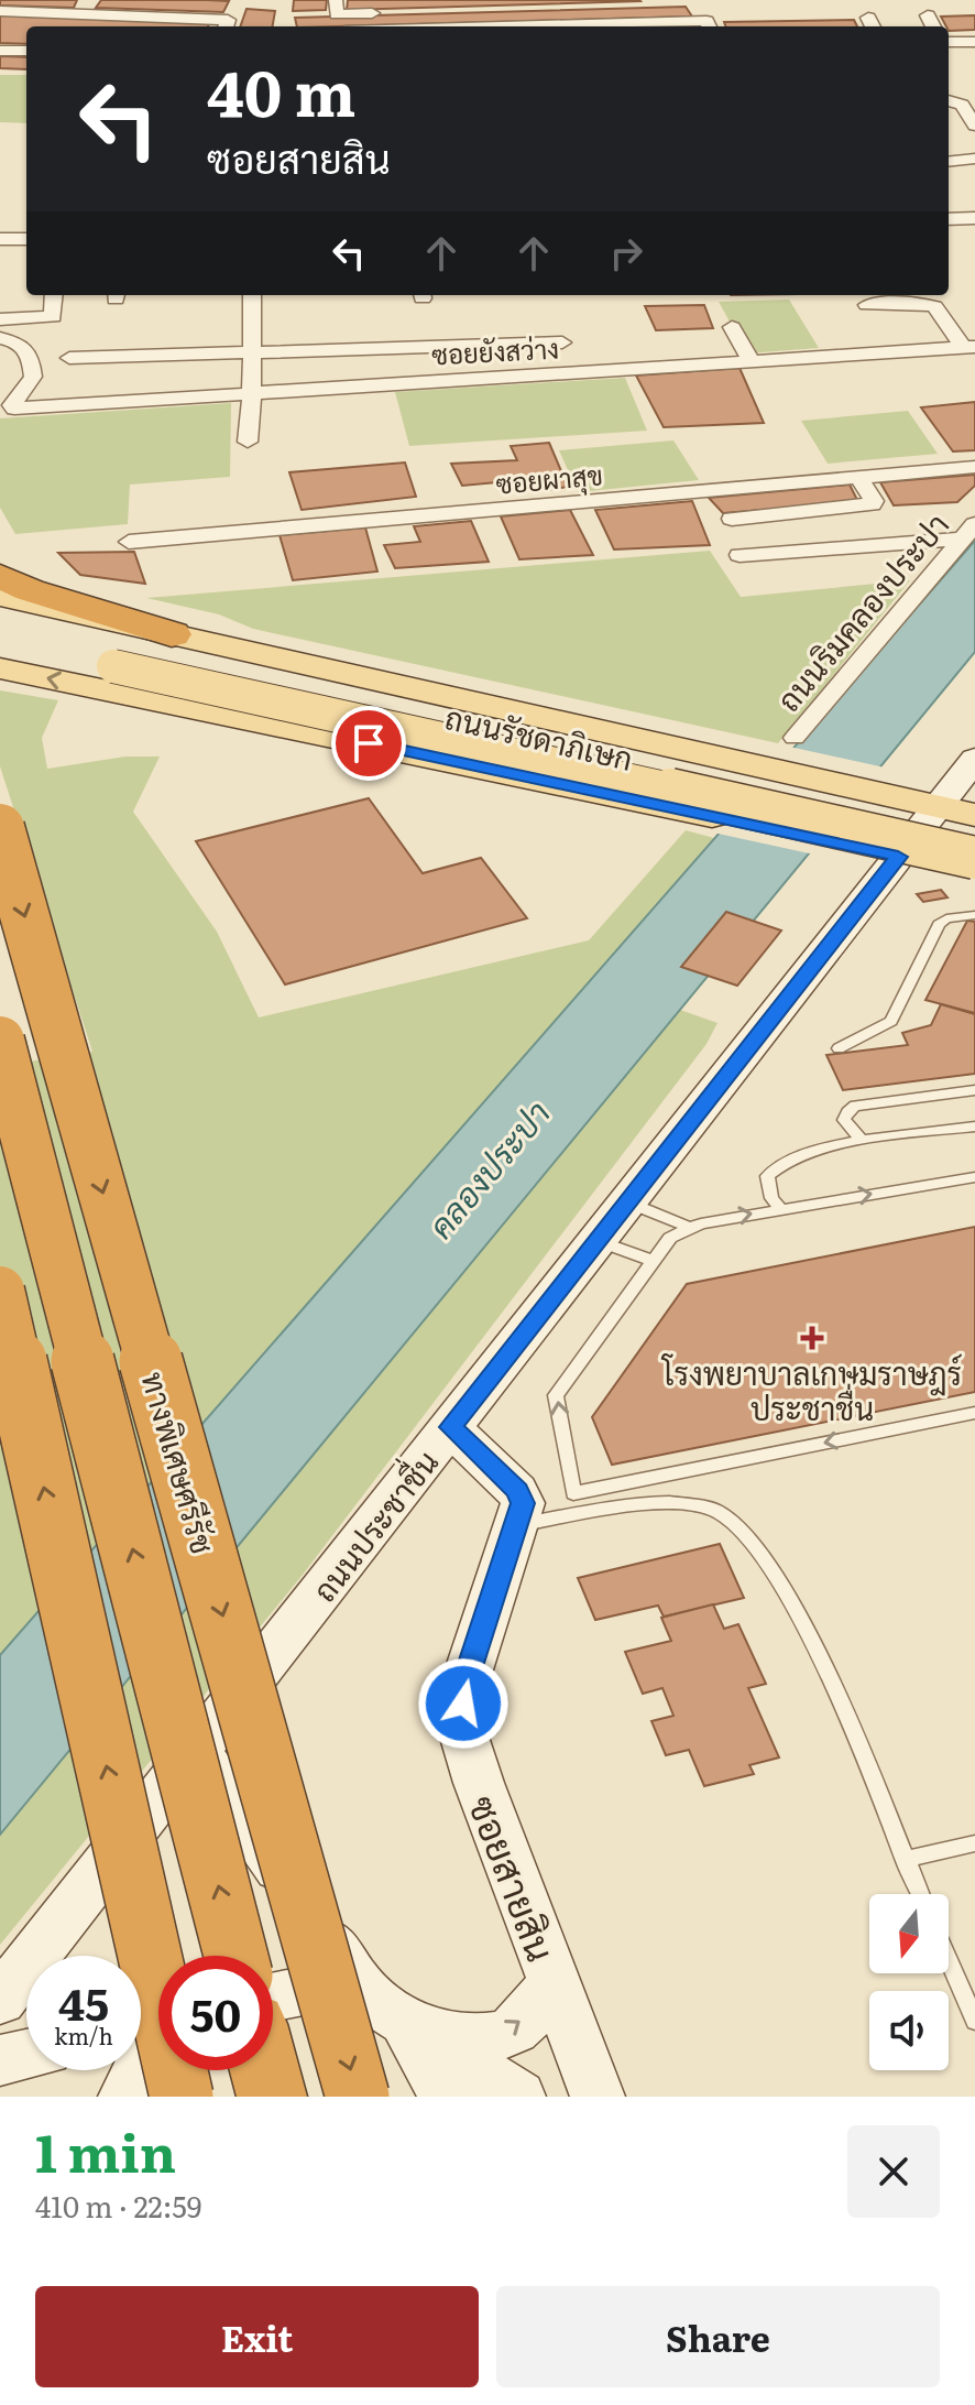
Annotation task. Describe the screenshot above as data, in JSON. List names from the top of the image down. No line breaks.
{"streets":{"highway":["ทางพิเศษศรีรัช"],"main road":["ถนนรัชดาภิเษก","ถนนประชาชื่น","ซอยสายสิน"],"street":["ซอยยังสว่าง","ซอยผาสุข","ถนนริมคลองประปา"]},"crossings":[["ถนนรัชดาภิเษก","ถนนประชาชื่น"],["ถนนประชาชื่น","ซอยสายสิน"]],"water":["คลองประปา"],"places":{"health":["โรงพยาบาลเกษมราษฎร์ ประชาชื่น"]},"north":"bottom","page":{"turn":["40 m","ซอยสายสิน"],"speed":"45 km/h","limit":"50","heading":["1 min","410 m · 22:59"],"buttons":["Exit","Share"]}}
